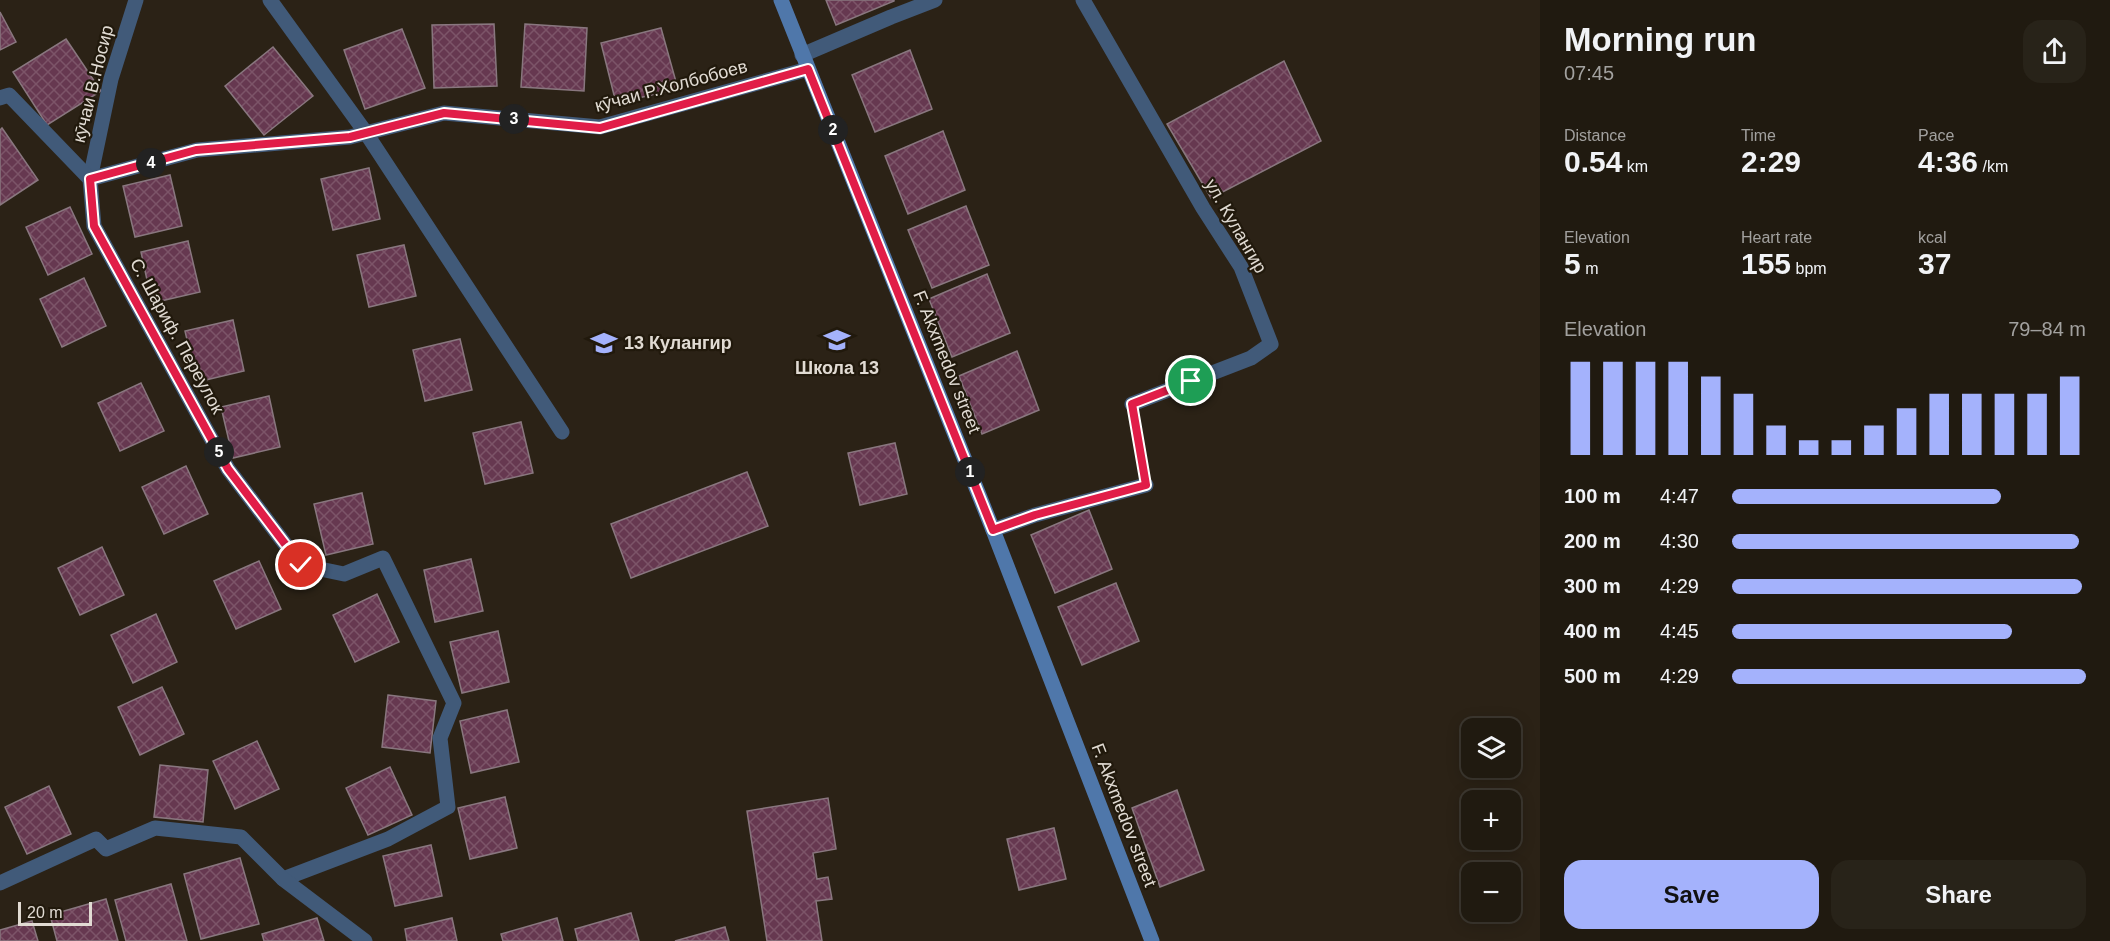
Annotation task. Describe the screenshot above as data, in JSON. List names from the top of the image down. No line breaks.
{"streets":{"main road":["F. Akxmedov street"],"street":["кӯчаи В.Носир","кӯчаи Р.Холбобоев","ул. Кулангир","С. Шариф. Переулок"]},"crossings":[["кӯчаи В.Носир","кӯчаи Р.Холбобоев"],["кӯчаи В.Носир","С. Шариф. Переулок"],["кӯчаи Р.Холбобоев","С. Шариф. Переулок"],["кӯчаи Р.Холбобоев","F. Akxmedov street"]],"places":{"school or university":["Школа 13","13 Кулангир"]},"scale_bar":"20 m","page":{"heading":["Morning run","07:45"],"stats":[["Distance","0.54 km"],["Time","2:29"],["Pace","4:36 /km"],["Elevation","5 m"],["Heart rate","155 bpm"],["kcal","37"]],"pins":["3","2","4","5","1"],"chart":["Elevation","79–84 m"],"list":[{"name":"100 m","note":"4:47"},{"name":"200 m","note":"4:30"},{"name":"300 m","note":"4:29"},{"name":"400 m","note":"4:45"},{"name":"500 m","note":"4:29"}],"map_buttons":["+","−"],"buttons":["Save","Share"],"scale":"20 m"}}
